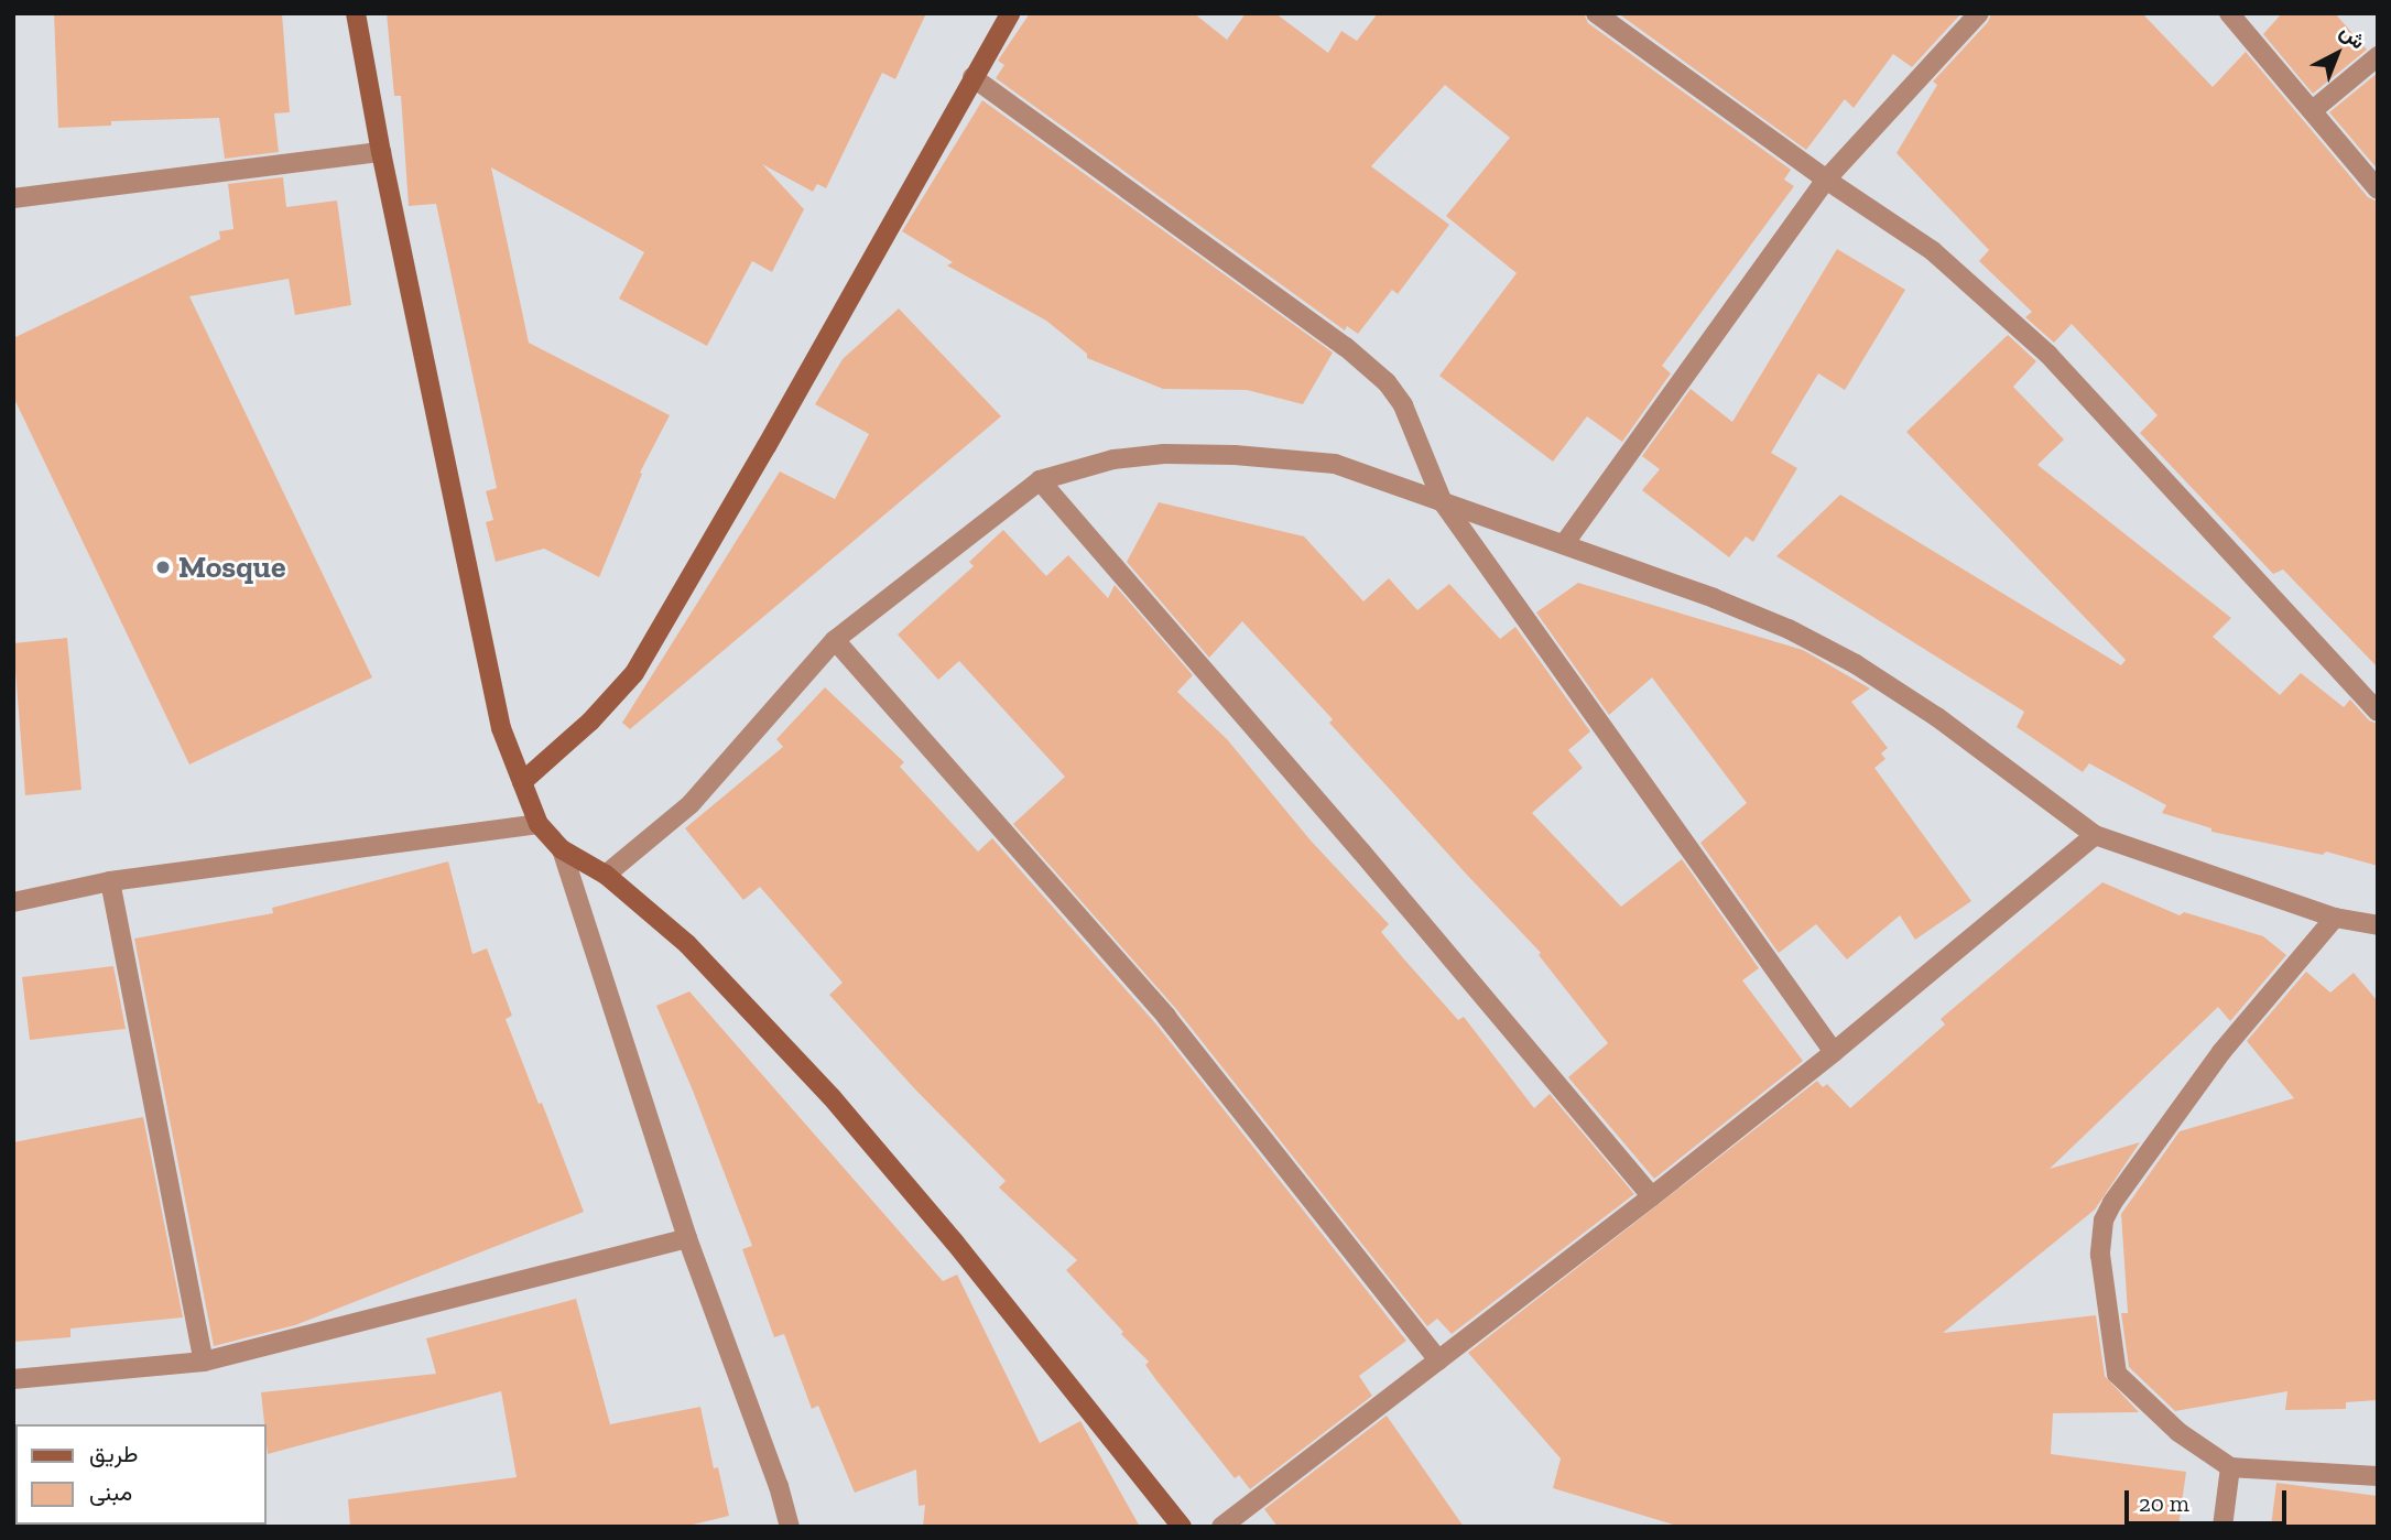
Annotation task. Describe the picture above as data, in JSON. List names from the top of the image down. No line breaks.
{"places":["Mosque"],"legend":["طريق","مبنى"],"scale_bar":"20 m","north":"top right"}
